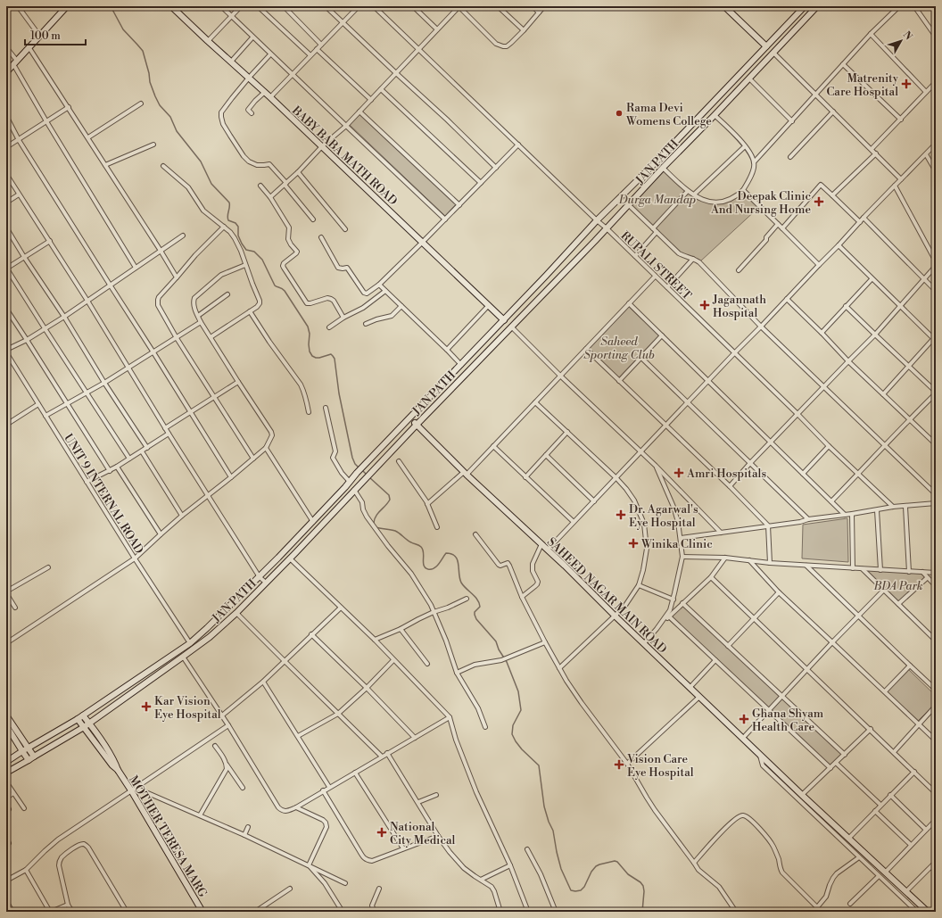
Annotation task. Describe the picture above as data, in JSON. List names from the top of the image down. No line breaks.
{"streets":{"main road":["BABY BABA MATH ROAD","JAN PATH","SAHEED NAGAR MAIN ROAD","MOTHER TERESA MARG"],"street":["RUPALI STREET","UNIT 9 INTERNAL ROAD"]},"crossings":[["BABY BABA MATH ROAD","JAN PATH"],["JAN PATH","RUPALI STREET"],["JAN PATH","UNIT 9 INTERNAL ROAD"],["JAN PATH","SAHEED NAGAR MAIN ROAD"],["JAN PATH","MOTHER TERESA MARG"]],"parks":["Durga Mandap","Saheed Sporting Club","BDA Park"],"places":{"health":["Matrenity Care Hospital","Deepak Clinic And Nursing Home","Jagannath Hospital","Amri Hospitals","Dr. Agarwal's Eye Hospital","Winika Clinic","Kar Vision Eye Hospital","Ghana Shyam Health Care","Vision Care Eye Hospital","National City Medical"],"other":["Rama Devi Womens College"]},"scale_bar":"100 m","north":"top right"}
